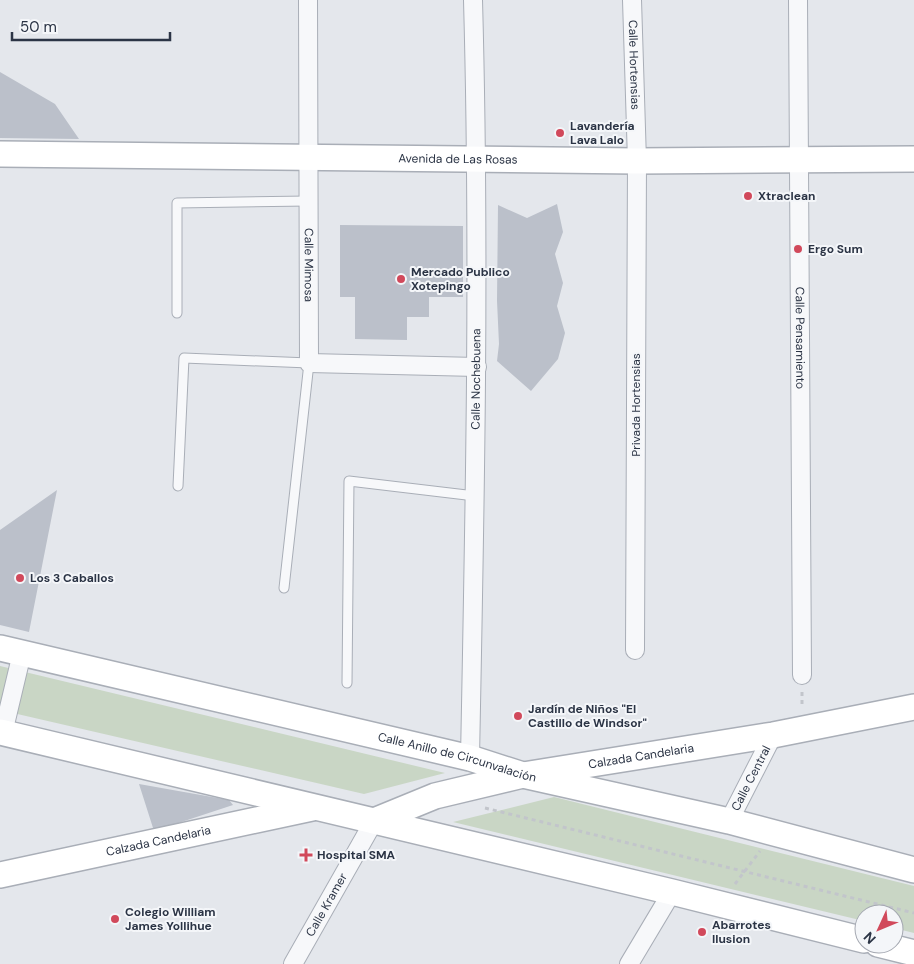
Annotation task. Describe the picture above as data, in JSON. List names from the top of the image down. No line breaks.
{"streets":{"street":["Calle Hortensias","Avenida de Las Rosas","Calle Mimosa","Calle Pensamiento","Calle Nochebuena","Privada Hortensias","Calzada Candelaria","Calle Anillo de Circunvalación","Calle Central","Calle Kramer"]},"crossings":[["Calle Hortensias","Avenida de Las Rosas"],["Calle Hortensias","Privada Hortensias"],["Avenida de Las Rosas","Calle Mimosa"],["Avenida de Las Rosas","Calle Pensamiento"],["Avenida de Las Rosas","Calle Nochebuena"],["Avenida de Las Rosas","Privada Hortensias"],["Calle Nochebuena","Calle Anillo de Circunvalación"],["Calzada Candelaria","Calle Anillo de Circunvalación"],["Calzada Candelaria","Calle Central"],["Calzada Candelaria","Calle Kramer"],["Calle Anillo de Circunvalación","Calle Central"]],"places":{"other":["Lavandería Lava Lalo","Xtraclean","Ergo Sum","Mercado Publico Xotepingo","Los 3 Caballos","Jardín de Niños \"El Castillo de Windsor\"","Colegio William James Yollihue","Abarrotes Ilusion"],"health":["Hospital SMA"]},"scale_bar":"50 m","north":"bottom left"}
